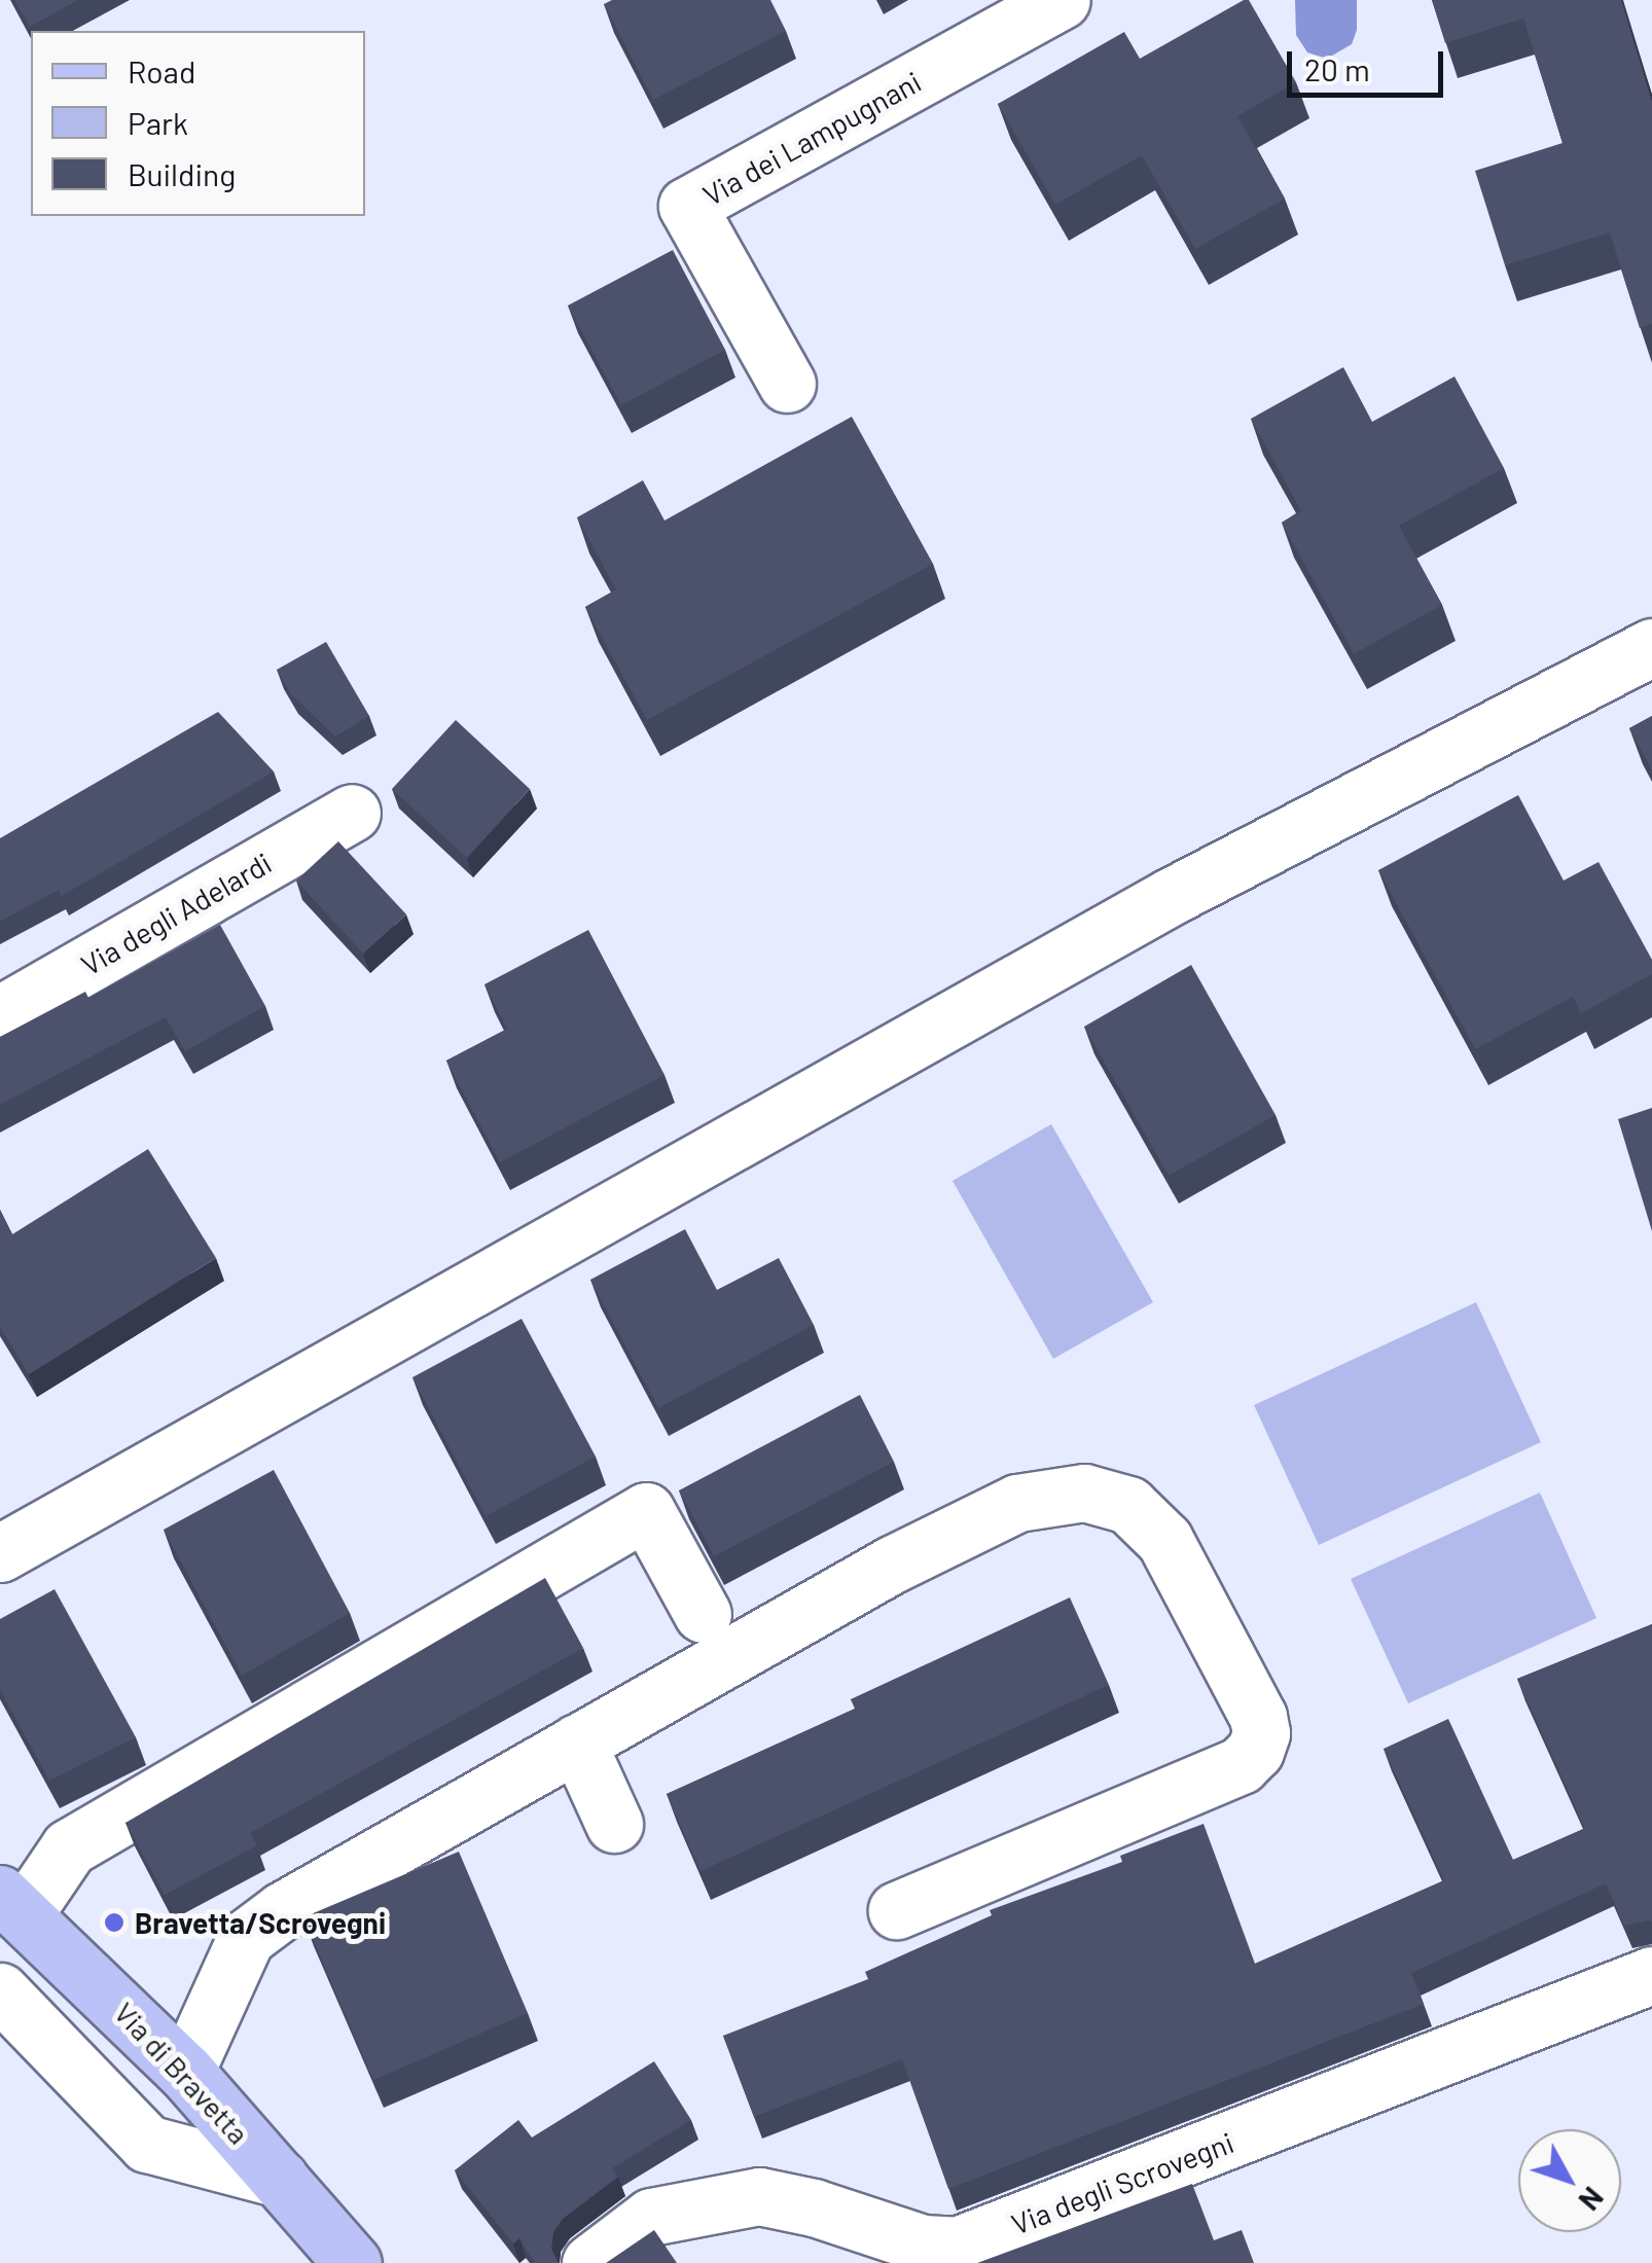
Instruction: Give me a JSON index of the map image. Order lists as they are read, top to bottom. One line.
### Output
{"streets":{"main road":["Via di Bravetta"],"street":["Via dei Lampugnani","Via degli Adelardi","Via degli Scrovegni"]},"places":["Bravetta/Scrovegni"],"legend":["Road","Park","Building"],"scale_bar":"20 m","north":"bottom right"}
